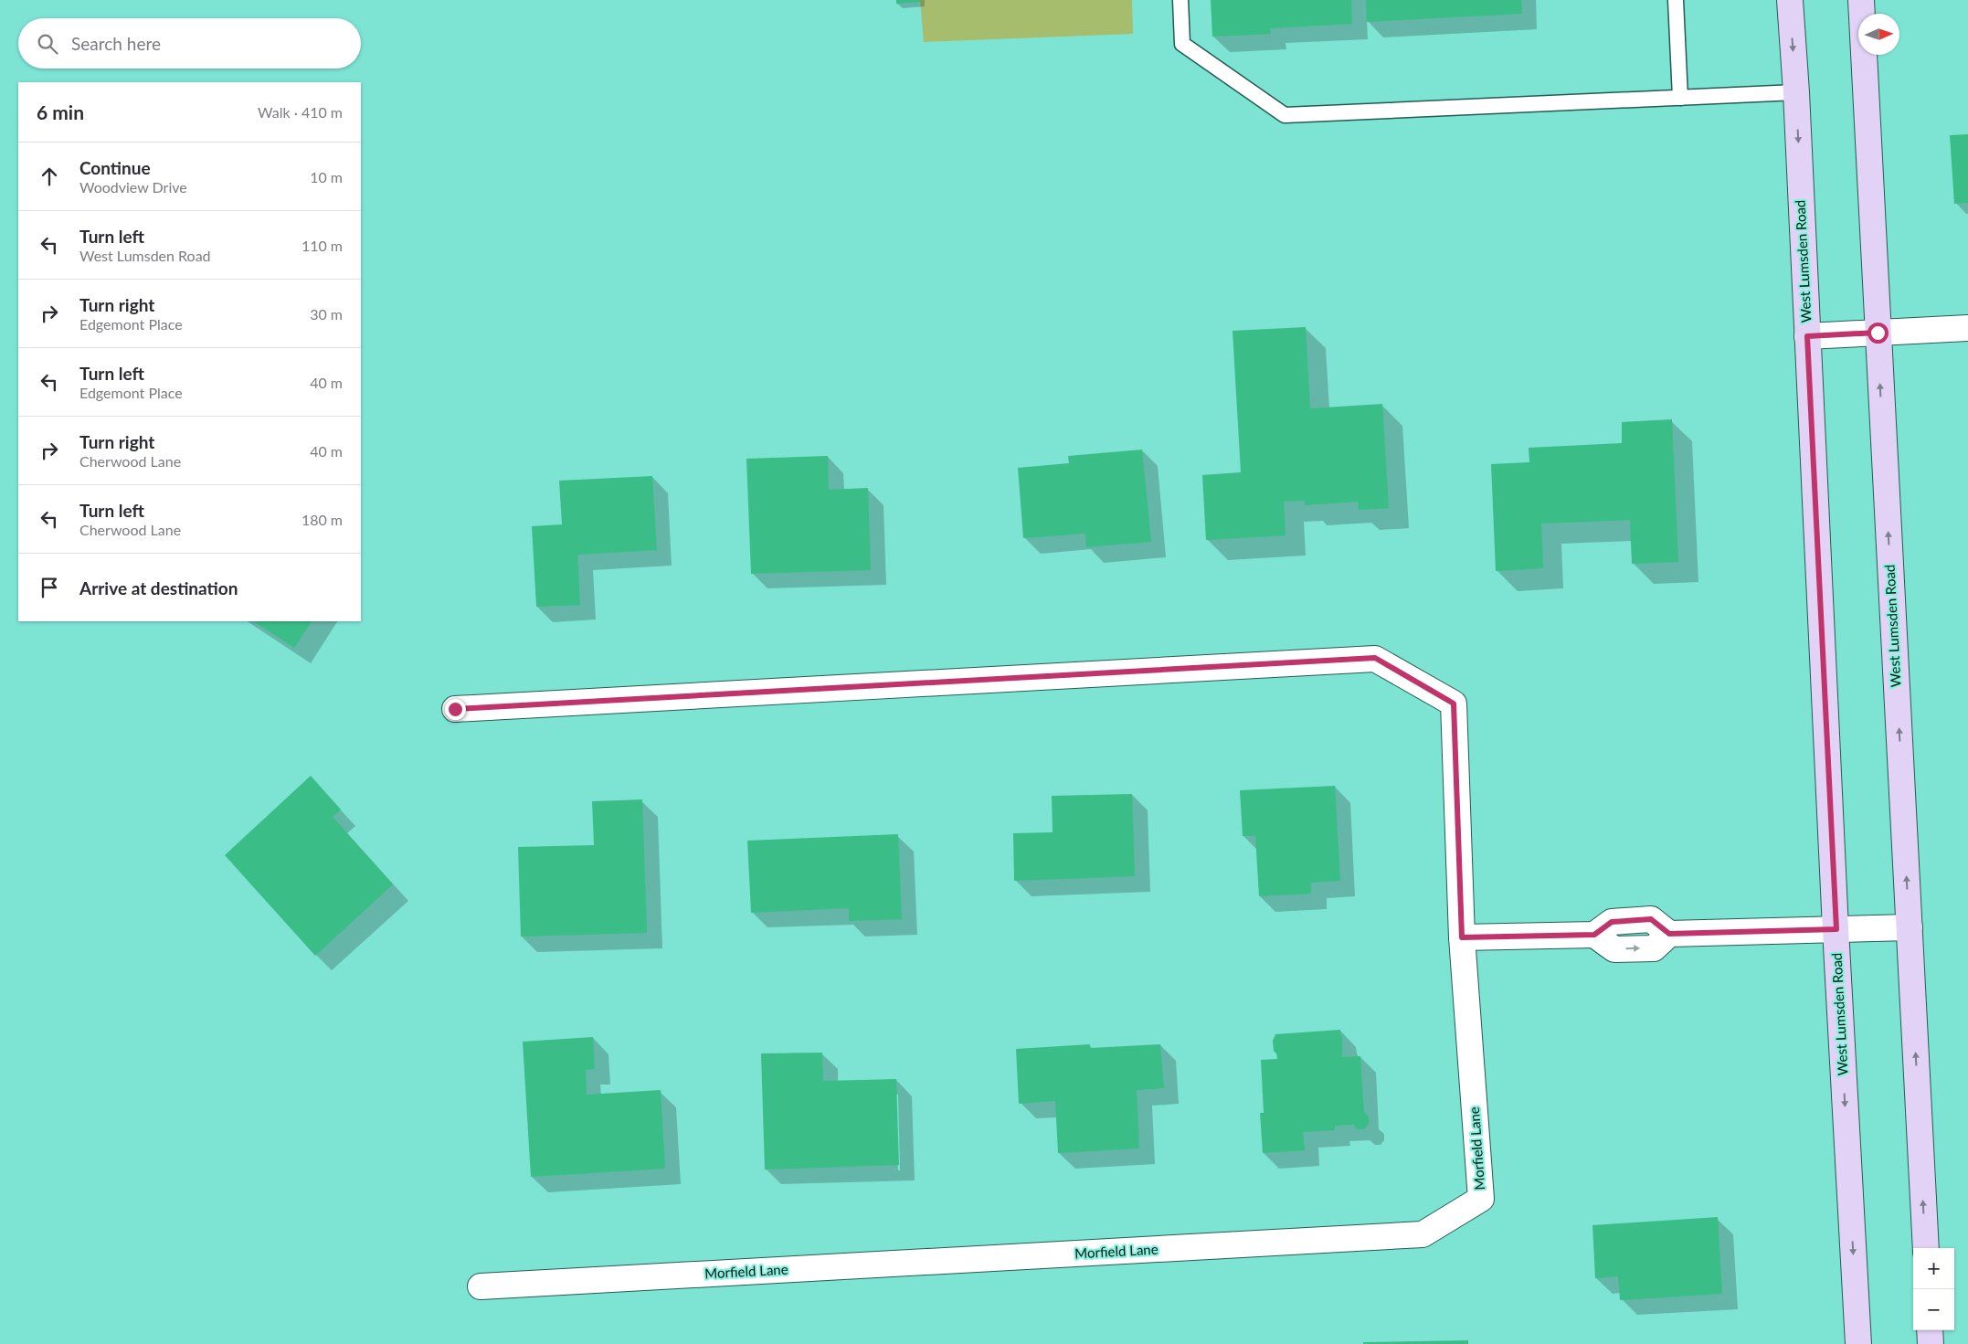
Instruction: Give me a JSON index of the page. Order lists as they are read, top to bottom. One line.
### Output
{"streets":{"main road":["West Lumsden Road"],"street":["Morfield Lane"]},"north":"right","page":{"search":"Search here","heading":["6 min","Walk · 410 m"],"list":[["Continue","Woodview Drive","10 m"],["Turn left","West Lumsden Road","110 m"],["Turn right","Edgemont Place","30 m"],["Turn left","Edgemont Place","40 m"],["Turn right","Cherwood Lane","40 m"],["Turn left","Cherwood Lane","180 m"],"Arrive at destination"],"map_buttons":["+","−"]}}
